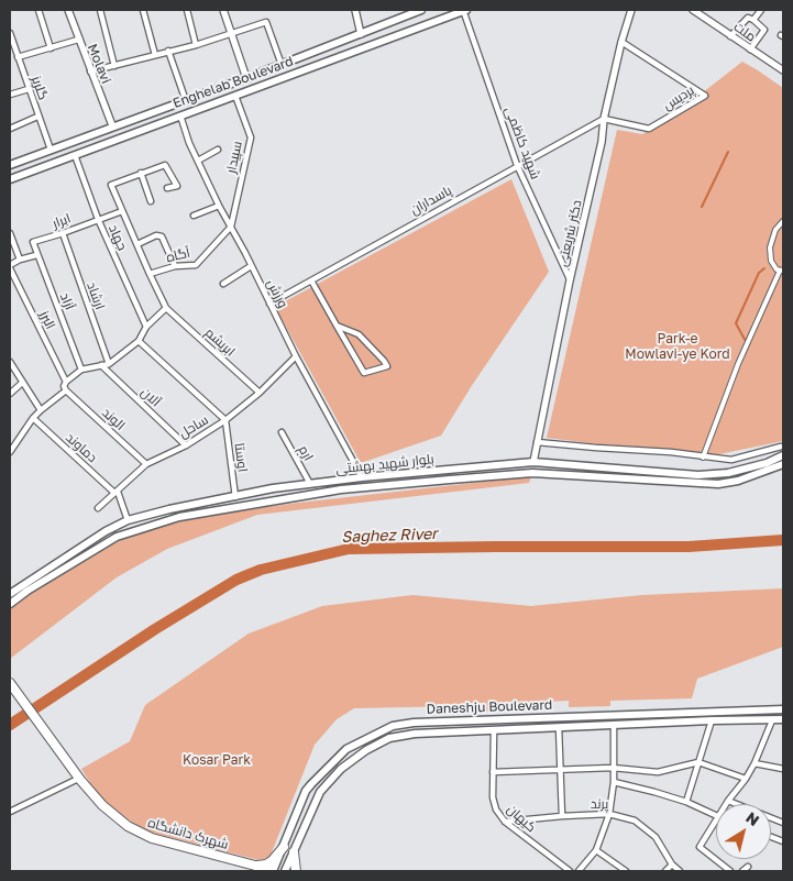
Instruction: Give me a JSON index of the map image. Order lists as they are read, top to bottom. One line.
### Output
{"streets":{"main road":["Enghelab Boulevard","بلوار شهید بهشتی","Daneshju Boulevard","شهرک دانشگاه"],"street":["ملت","Molavi","گلریز","پردیس","شهید کاظمی","سپیدار","پاسداران","ابرار","دکتر شریعتی","جهاد","آگاه","ورزش","ارشاد","آزاد","البرز","ابریشم","آلان","الوند","ساحل","دماوند","ارم","اوستا","پرند","کیهان"]},"crossings":[["Molavi","Enghelab Boulevard"],["Enghelab Boulevard","گلریز"],["Enghelab Boulevard","شهید کاظمی"],["Enghelab Boulevard","سپیدار"],["Enghelab Boulevard","جهاد"],["Enghelab Boulevard","ورزش"],["پردیس","پاسداران"],["پردیس","دکتر شریعتی"],["شهید کاظمی","پاسداران"],["شهید کاظمی","دکتر شریعتی"],["سپیدار","آگاه"],["سپیدار","ورزش"],["پاسداران","دکتر شریعتی"],["پاسداران","ورزش"],["ابرار","جهاد"],["ابرار","ارشاد"],["ابرار","آزاد"],["دکتر شریعتی","بلوار شهید بهشتی"],["آگاه","ورزش"],["ورزش","ساحل"],["ورزش","بلوار شهید بهشتی"],["ابریشم","ساحل"],["آلان","ساحل"],["الوند","ساحل"],["ساحل","دماوند"],["ساحل","اوستا"],["ارم","بلوار شهید بهشتی"],["اوستا","بلوار شهید بهشتی"],["Daneshju Boulevard","کیهان"],["پرند","کیهان"]],"water":["Saghez River"],"parks":["Park-e Mowlavi-ye Kord","Kosar Park"],"north":"top right"}
